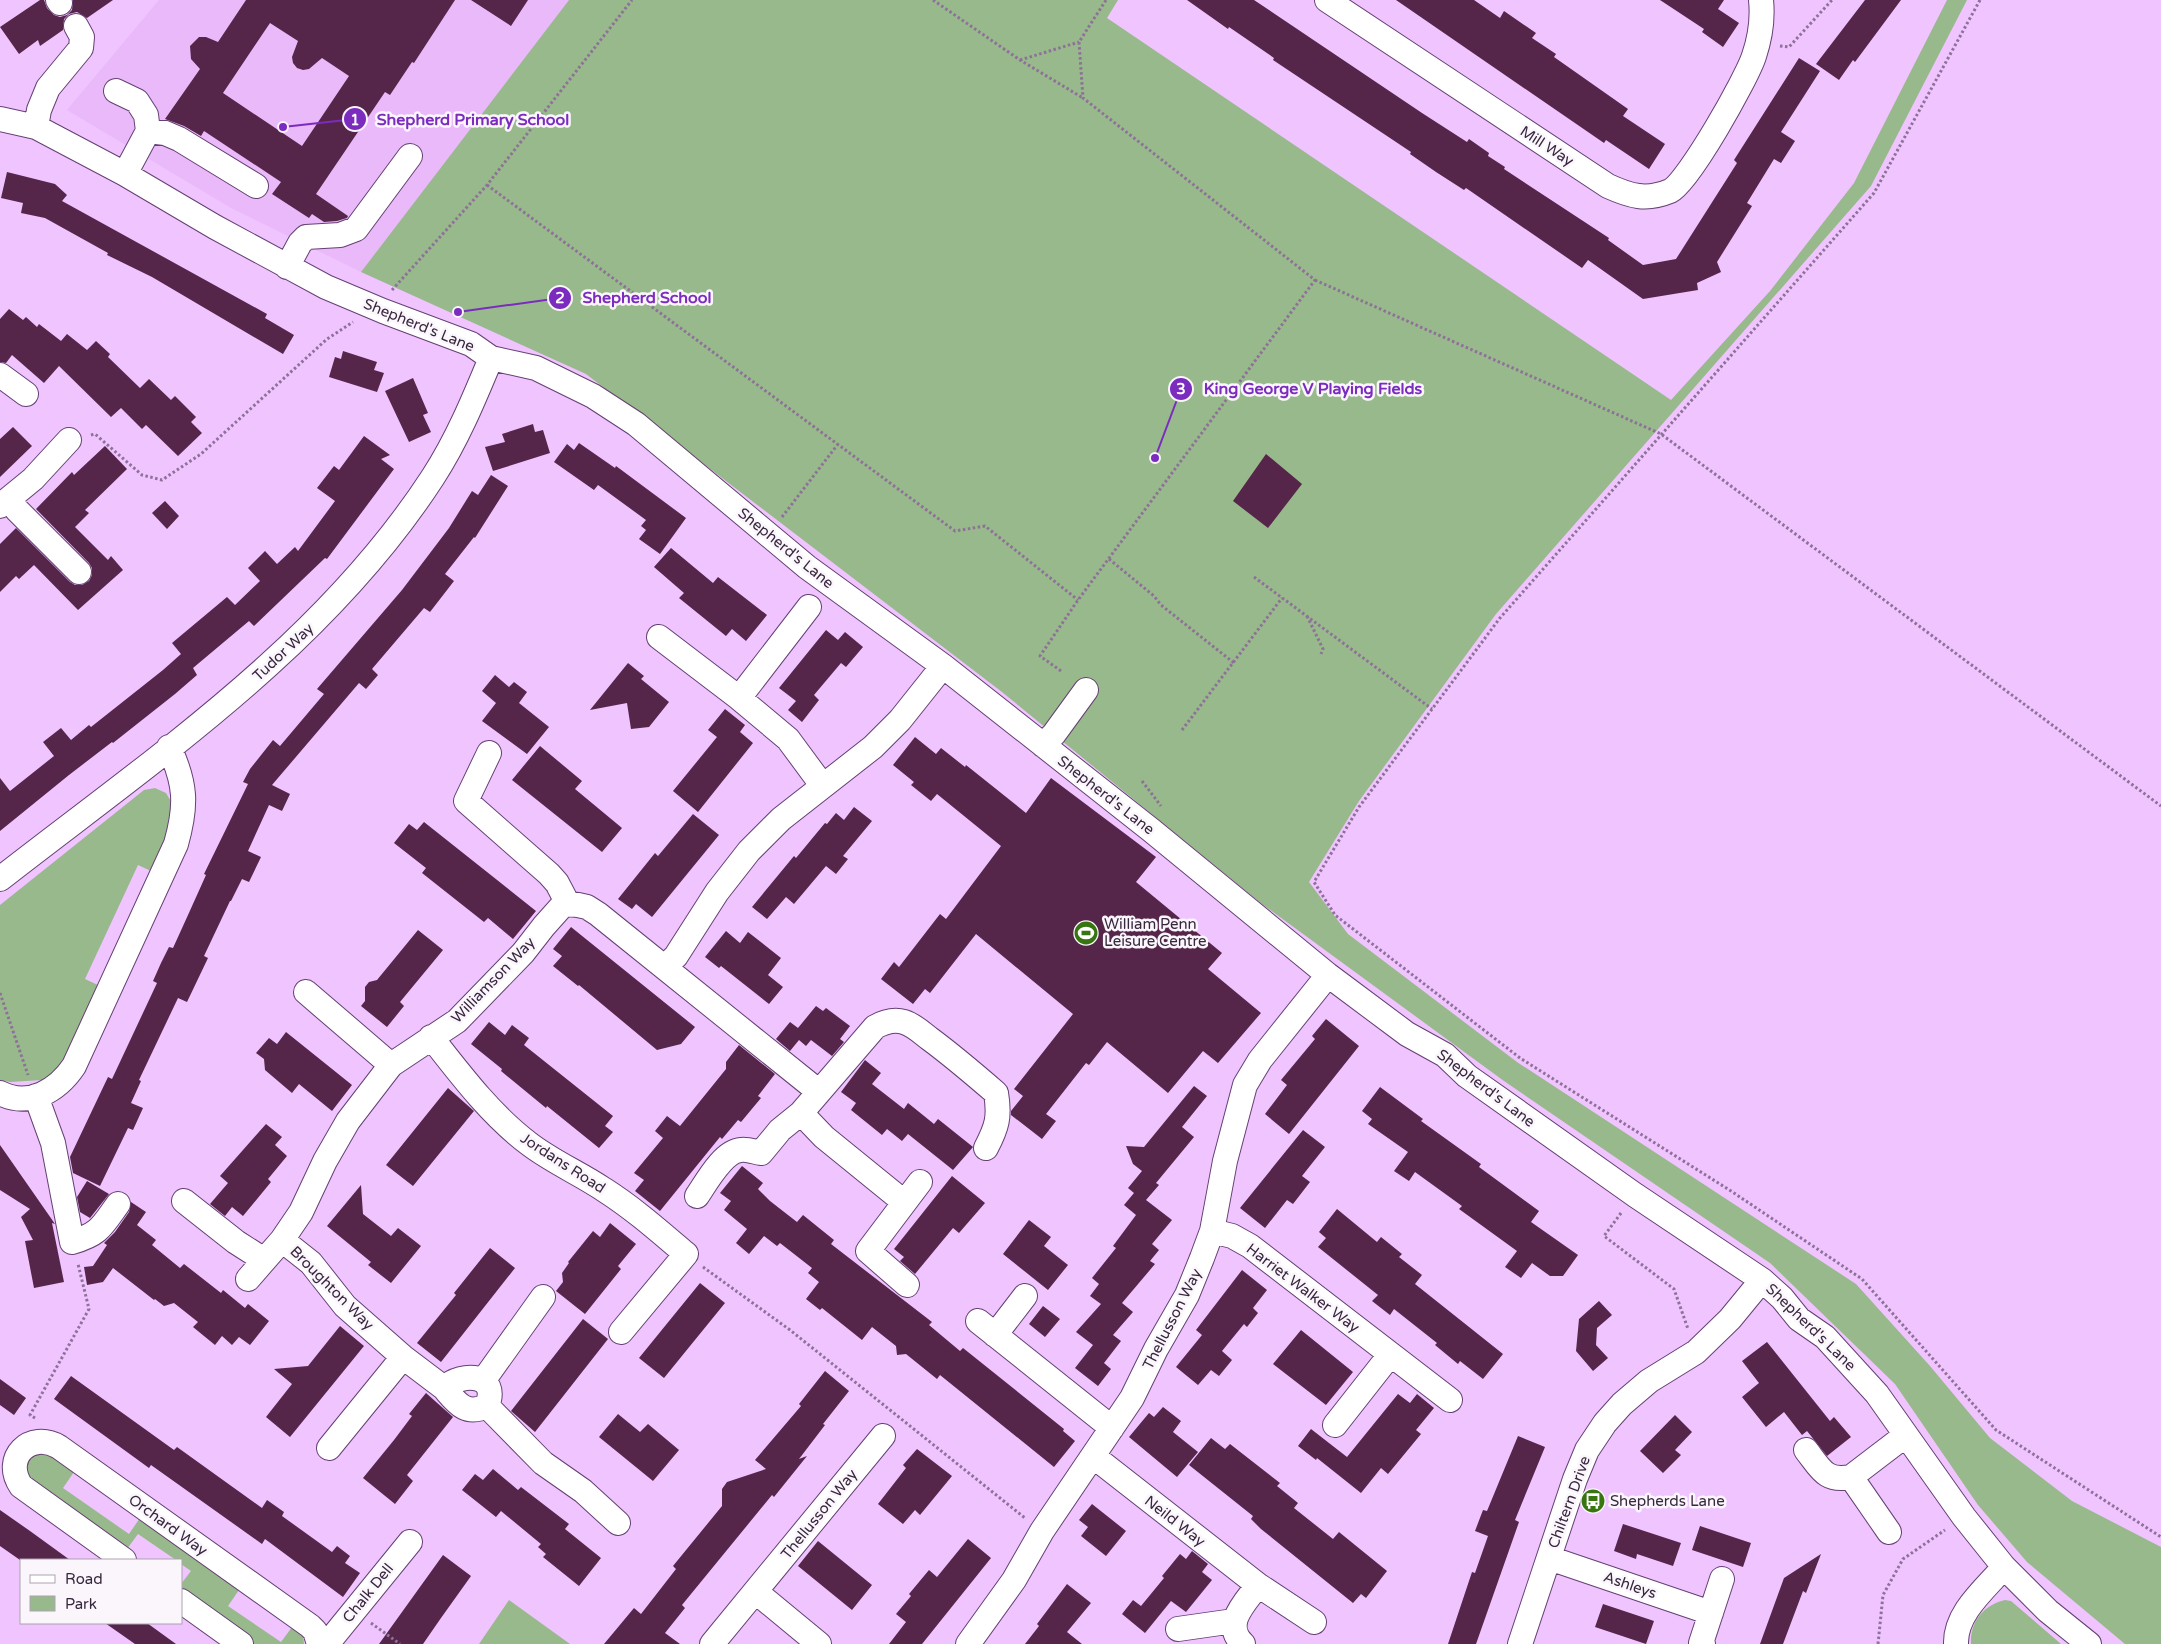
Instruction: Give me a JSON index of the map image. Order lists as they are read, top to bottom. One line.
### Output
{"streets":{"street":["Mill Way","Shepherd's Lane","Tudor Way","Williamson Way","Jordans Road","Broughton Way","Harriet Walker Way","Thellusson Way","Chiltern Drive","Neild Way","Orchard Way","Ashleys","Chalk Dell"]},"crossings":[["Shepherd's Lane","Tudor Way"],["Shepherd's Lane","Thellusson Way"],["Shepherd's Lane","Chiltern Drive"],["Williamson Way","Jordans Road"],["Williamson Way","Broughton Way"],["Harriet Walker Way","Thellusson Way"],["Thellusson Way","Neild Way"],["Chiltern Drive","Ashleys"]],"places":{"other":["Shepherd Primary School","Shepherd School","King George V Playing Fields"],"sports":["William Penn Leisure Centre"],"bus stop":["Shepherds Lane"]},"legend":["Road","Park"]}
